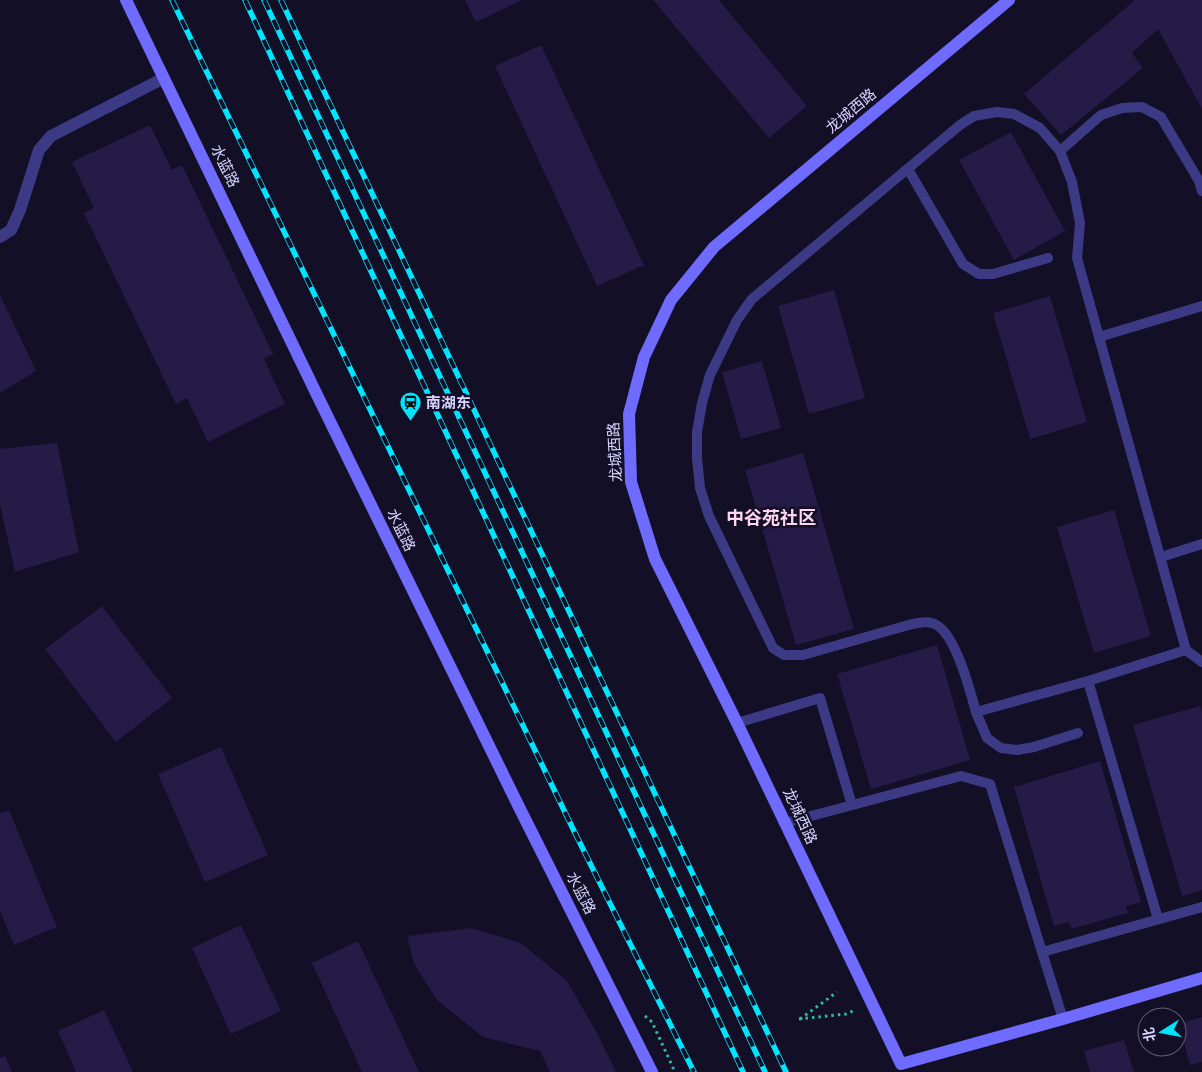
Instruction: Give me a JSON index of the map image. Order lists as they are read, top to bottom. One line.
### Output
{"streets":{"street":["龙城西路","水蓝路"]},"districts":["中谷苑社区"],"places":{"station":["南湖东"]},"north":"left"}
